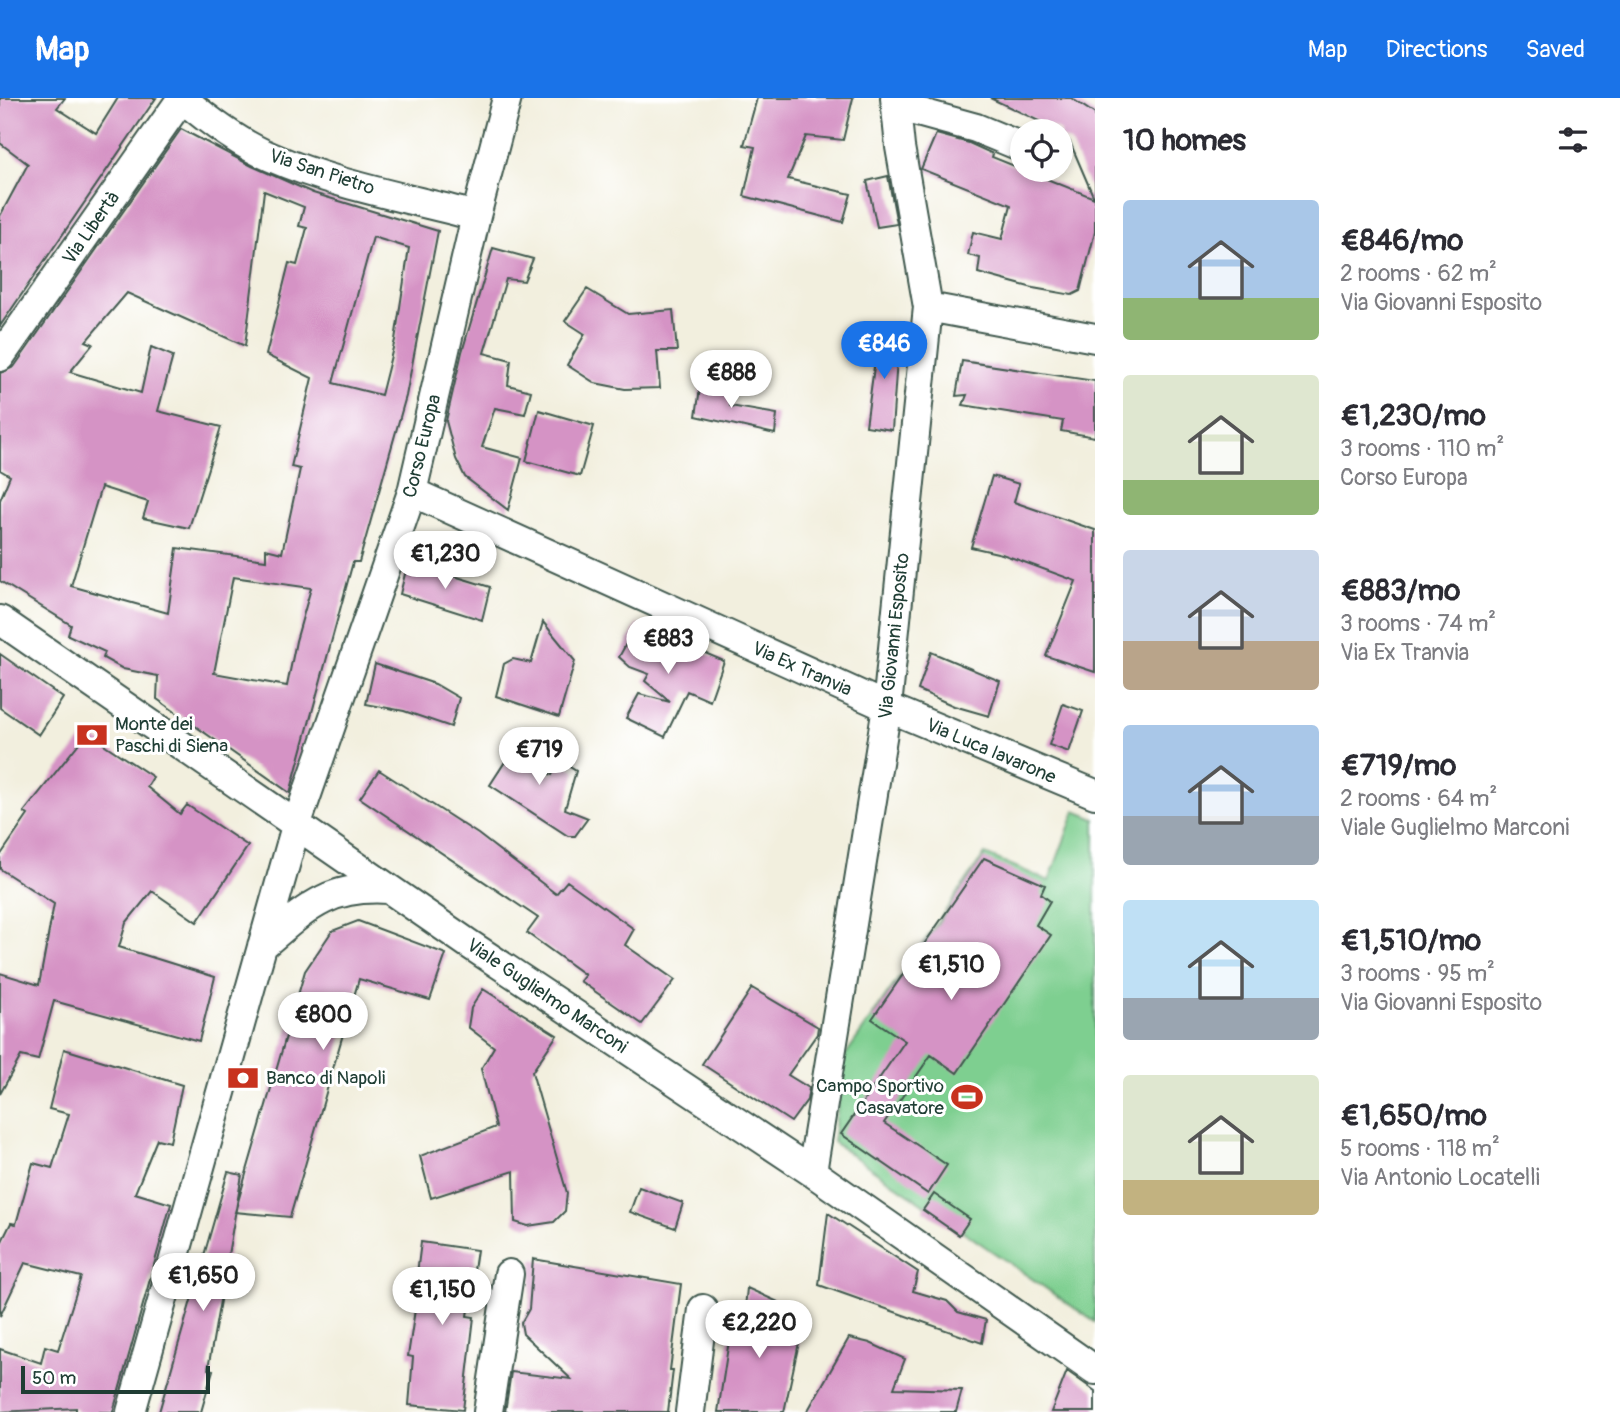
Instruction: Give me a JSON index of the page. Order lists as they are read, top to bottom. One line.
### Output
{"streets":{"street":["Via San Pietro","Via Libertà","Corso Europa","Via Giovanni Esposito","Via Ex Tranvia","Via Luca Iavarone","Viale Guglielmo Marconi"]},"crossings":[["Via San Pietro","Via Libertà"],["Via San Pietro","Corso Europa"],["Corso Europa","Via Ex Tranvia"],["Corso Europa","Viale Guglielmo Marconi"],["Via Giovanni Esposito","Via Ex Tranvia"],["Via Giovanni Esposito","Via Luca Iavarone"],["Via Giovanni Esposito","Viale Guglielmo Marconi"],["Via Ex Tranvia","Via Luca Iavarone"]],"places":{"bank":["Monte dei Paschi di Siena","Banco di Napoli"],"sports":["Campo Sportivo Casavatore"]},"scale_bar":"50 m","page":{"header":"Map","nav":["Map","Directions","Saved"],"heading":"10 homes","list":[{"name":"€846/mo","note":"2 rooms · 62 m² · Via Giovanni Esposito"},{"name":"€1,230/mo","note":"3 rooms · 110 m² · Corso Europa"},{"name":"€883/mo","note":"3 rooms · 74 m² · Via Ex Tranvia"},{"name":"€719/mo","note":"2 rooms · 64 m² · Viale Guglielmo Marconi"},{"name":"€1,510/mo","note":"3 rooms · 95 m² · Via Giovanni Esposito"},{"name":"€1,650/mo","note":"5 rooms · 118 m² · Via Antonio Locatelli"}],"price":["€846","€888","€1,230","€883","€719","€1,510","€800","€1,650","€1,150","€2,220"],"scale":"50 m"}}
